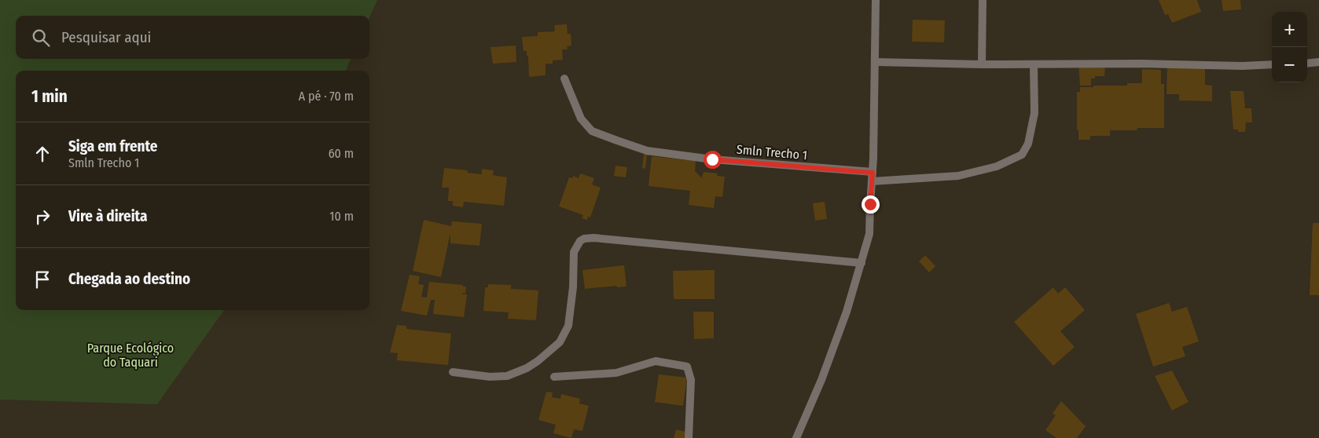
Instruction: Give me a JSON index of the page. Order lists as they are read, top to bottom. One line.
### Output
{"streets":{"street":["Smln Trecho 1"]},"parks":["Parque Ecológico do Taquari"],"page":{"map_buttons":["+","−"],"search":"Pesquisar aqui","heading":["1 min","A pé · 70 m"],"list":[["Siga em frente","Smln Trecho 1","60 m"],["Vire à direita","10 m"],"Chegada ao destino"]}}
